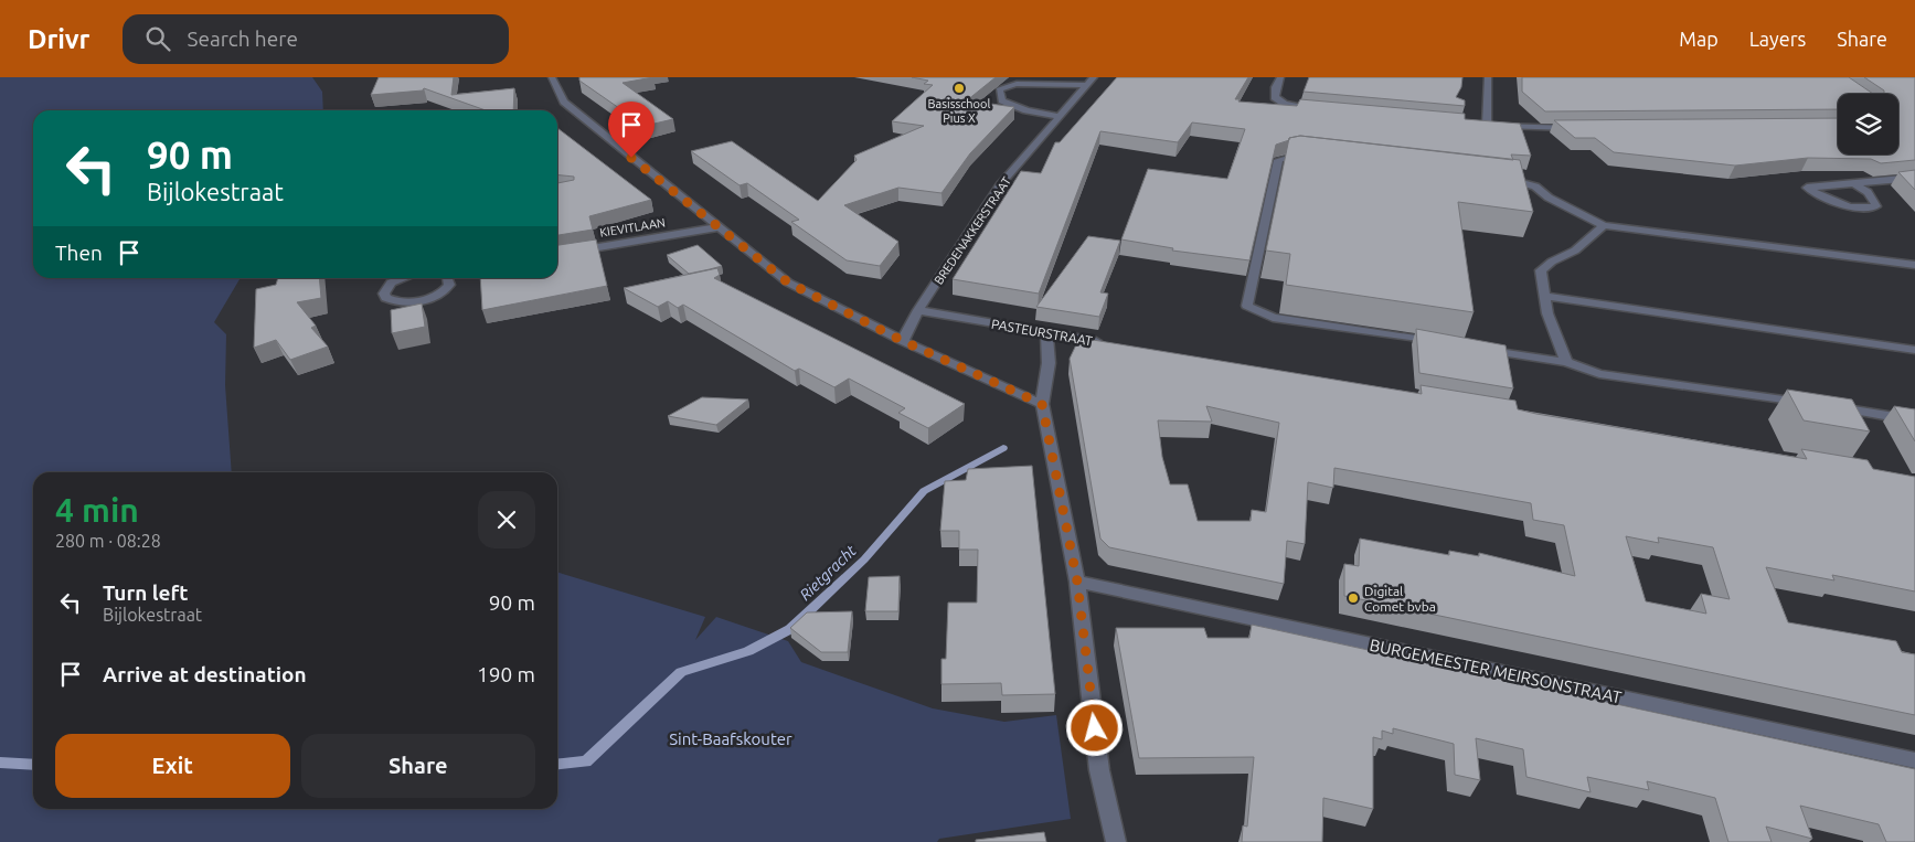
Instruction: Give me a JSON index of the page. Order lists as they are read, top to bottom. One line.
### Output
{"streets":{"street":["KIEVITLAAN","BREDENAKKERSTRAAT","PASTEURSTRAAT","BURGEMEESTER MEIRSONSTRAAT"]},"crossings":[["BREDENAKKERSTRAAT","PASTEURSTRAAT"]],"water":["Rietgracht"],"parks":["Sint-Baafskouter"],"places":["Basisschool Pius X","Digital Comet bvba"],"page":{"header":"Drivr","search":"Search here","nav":["Map","Layers","Share"],"turn":["90 m","Bijlokestraat"],"then":"Then","heading":["4 min","280 m · 08:28"],"list":[{"name":"Turn left","note":"Bijlokestraat","value":"90 m"},{"name":"Arrive at destination","value":"190 m"}],"buttons":["Exit","Share"]}}
